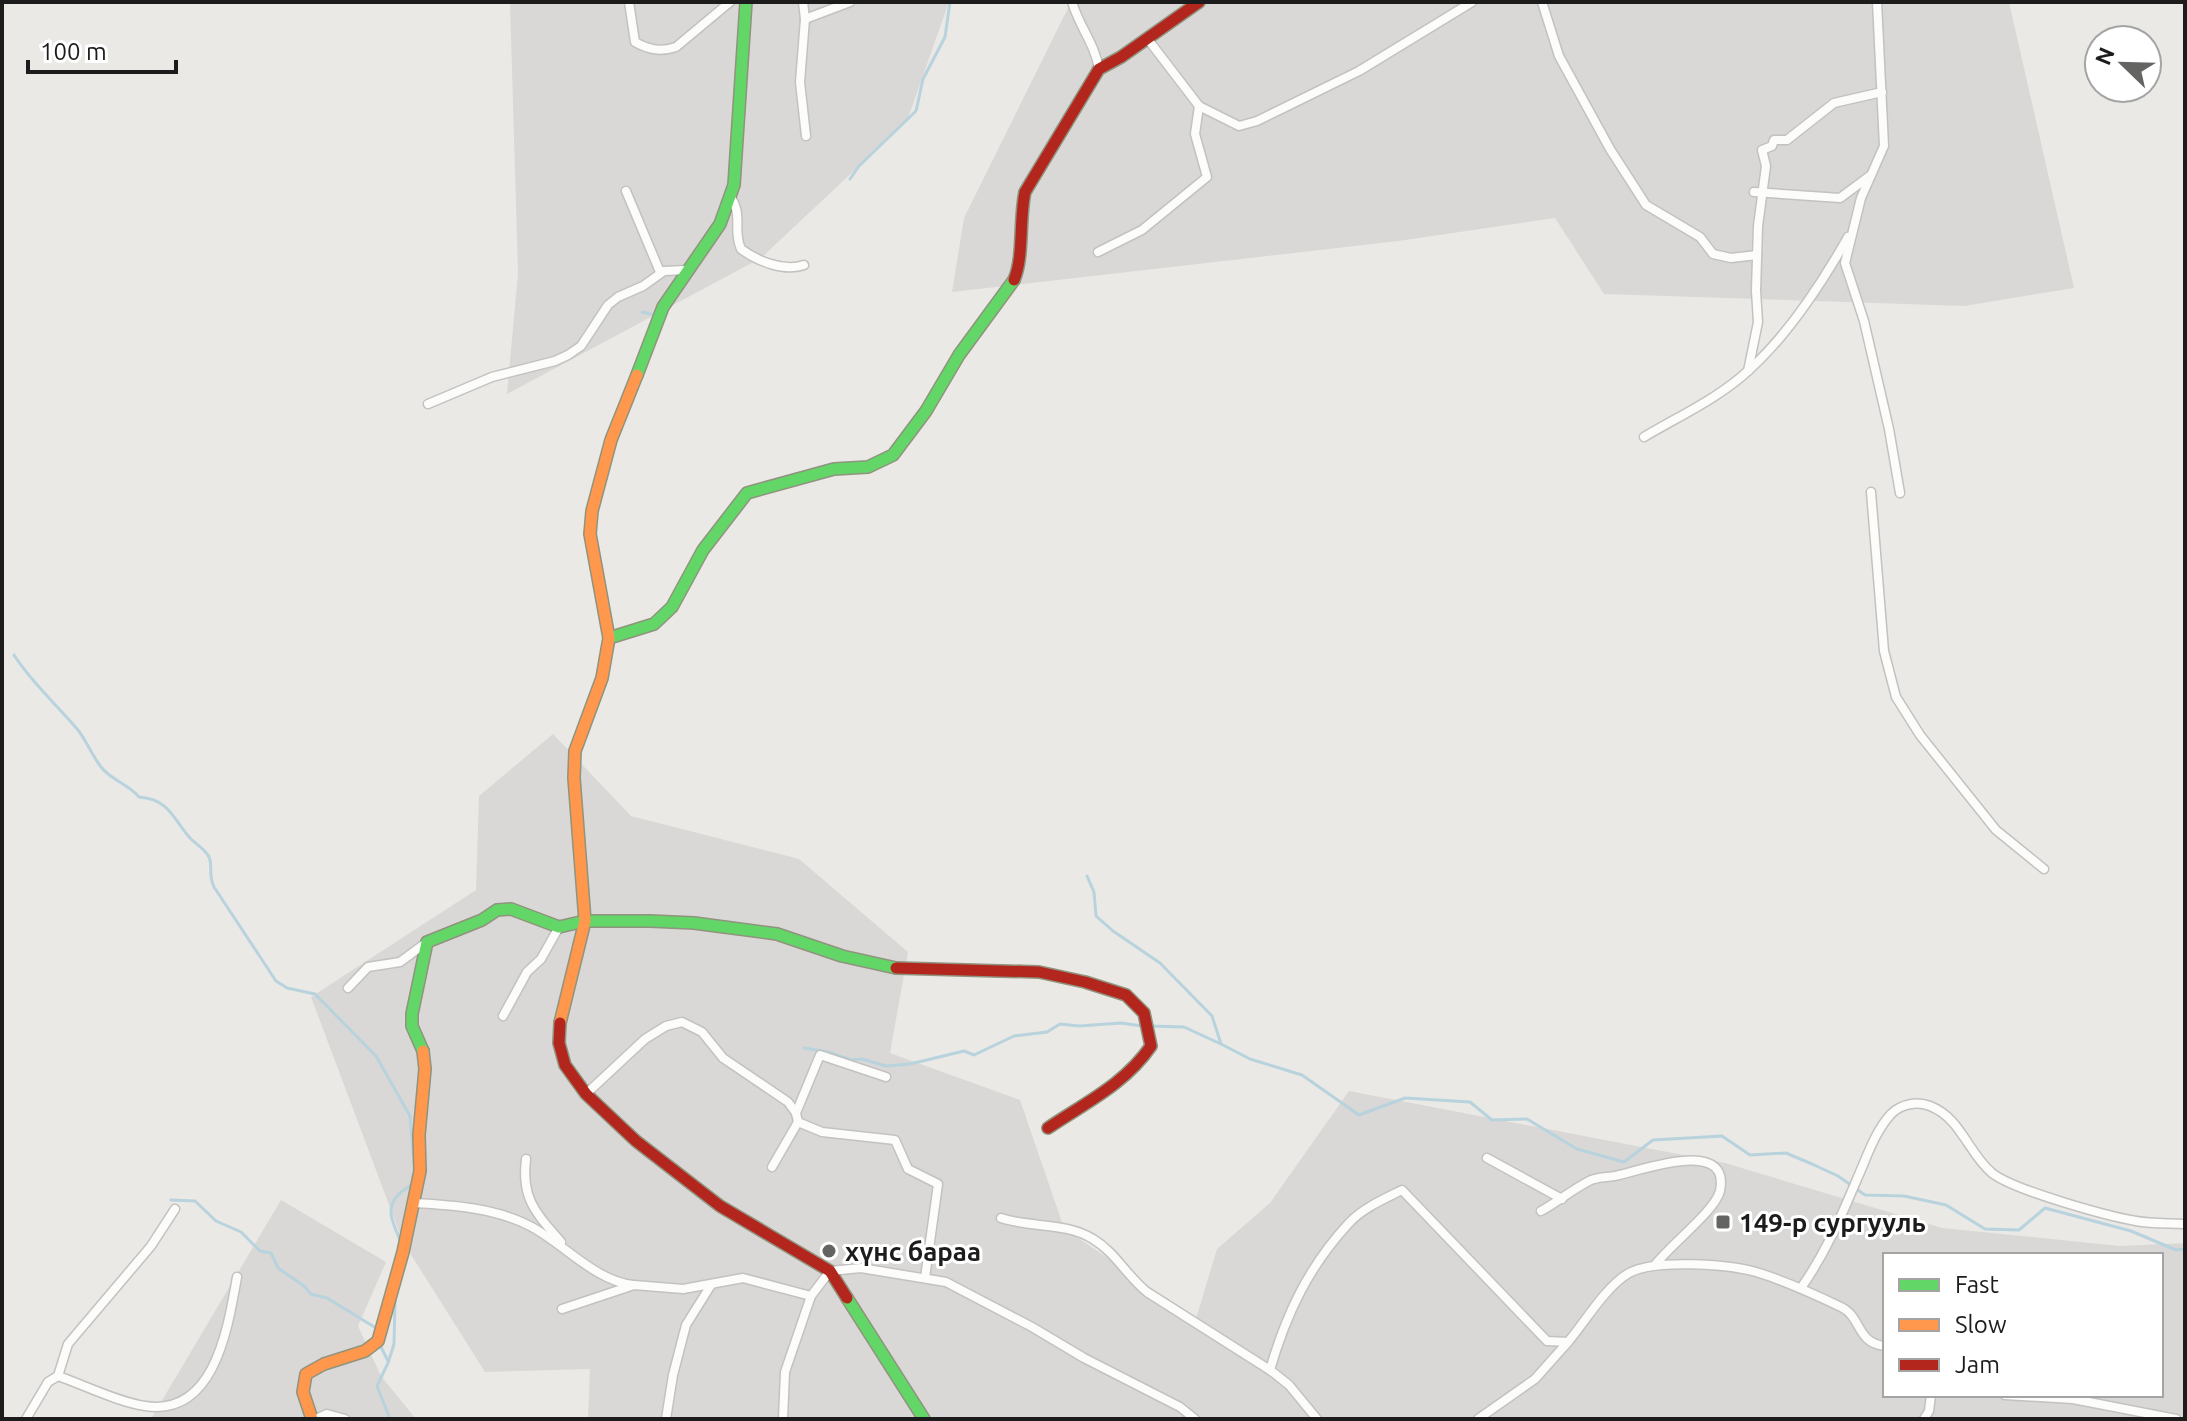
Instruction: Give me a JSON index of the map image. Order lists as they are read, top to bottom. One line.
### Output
{"places":{"transit":["149-р сургууль"],"other":["хүнс бараа"]},"legend":["Fast","Slow","Jam"],"scale_bar":"100 m","north":"top left"}
